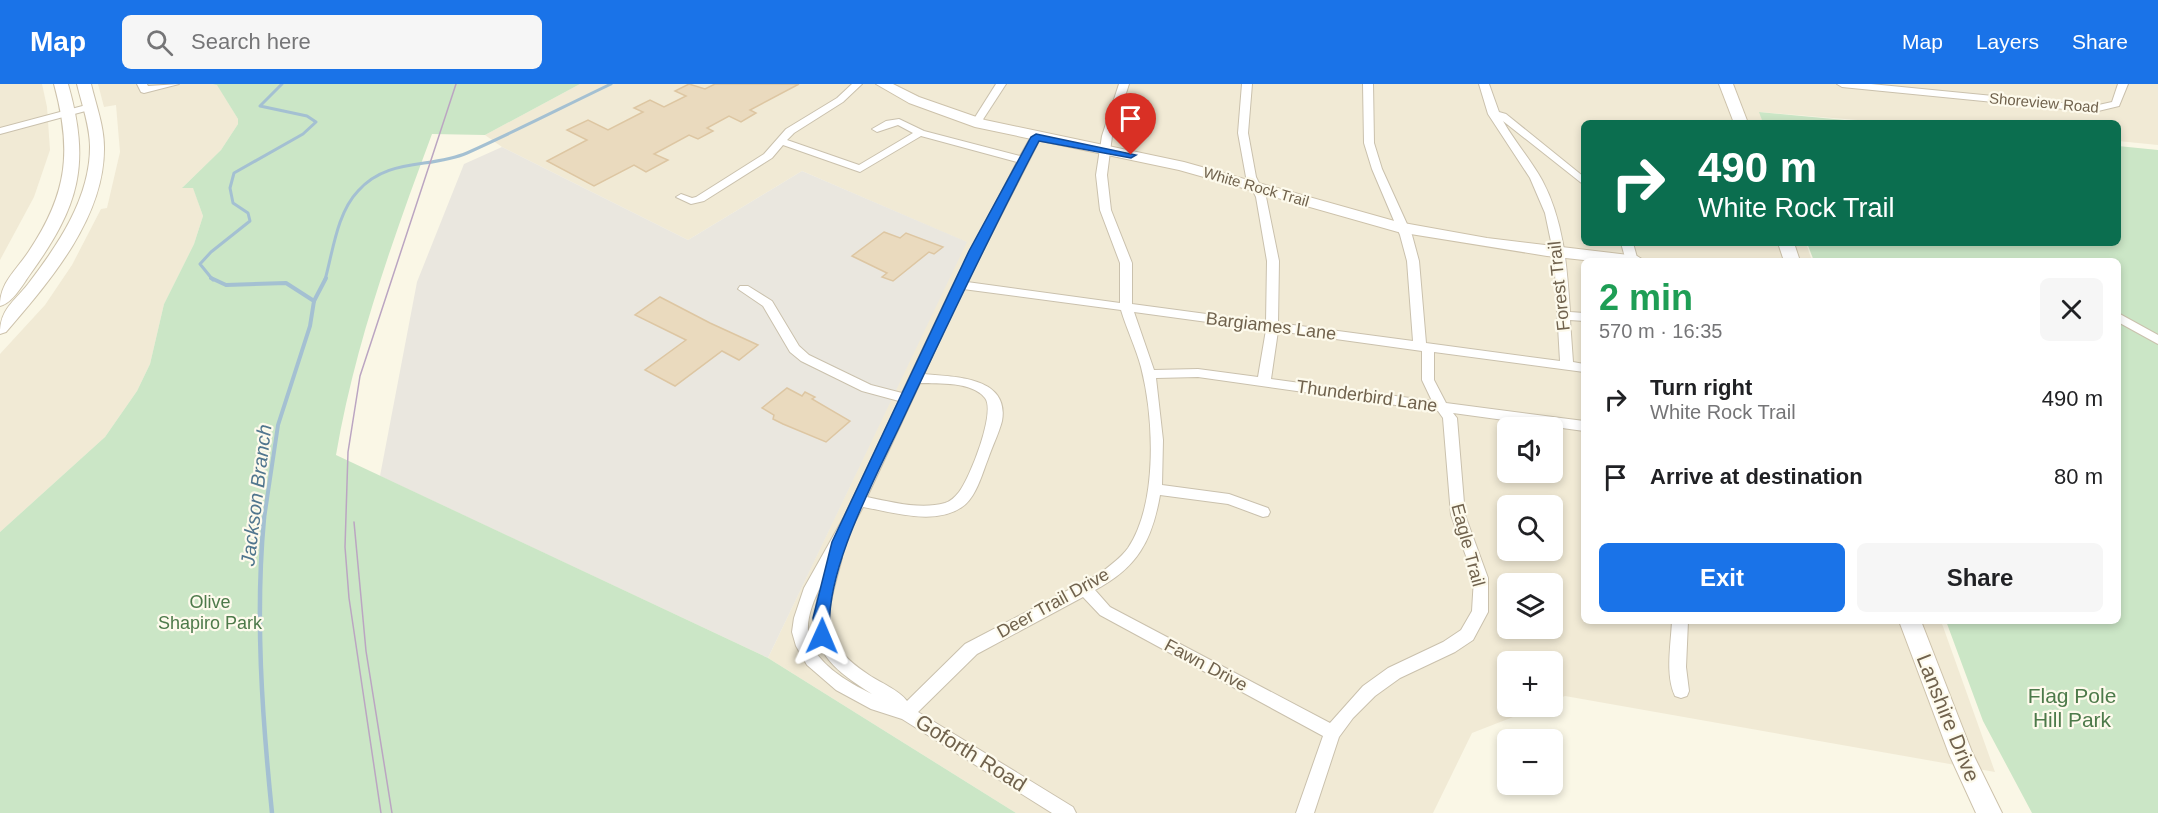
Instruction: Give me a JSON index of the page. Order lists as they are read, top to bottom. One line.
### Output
{"streets":{"street":["Shoreview Road","White Rock Trail","Forest Trail","Bargiames Lane","Thunderbird Lane","Eagle Trail","Deer Trail Drive","Fawn Drive","Lanshire Drive","Goforth Road"]},"crossings":[["White Rock Trail","Forest Trail"],["White Rock Trail","Eagle Trail"],["White Rock Trail","Deer Trail Drive"],["White Rock Trail","Goforth Road"],["Forest Trail","Bargiames Lane"],["Bargiames Lane","Eagle Trail"],["Bargiames Lane","Deer Trail Drive"],["Bargiames Lane","Goforth Road"],["Thunderbird Lane","Eagle Trail"],["Thunderbird Lane","Deer Trail Drive"],["Eagle Trail","Fawn Drive"],["Deer Trail Drive","Fawn Drive"],["Deer Trail Drive","Goforth Road"]],"water":["Jackson Branch"],"parks":["Olive Shapiro Park","Flag Pole Hill Park"],"page":{"header":"Map","search":"Search here","nav":["Map","Layers","Share"],"turn":["490 m","White Rock Trail"],"heading":["2 min","570 m · 16:35"],"list":[{"name":"Turn right","note":"White Rock Trail","value":"490 m"},{"name":"Arrive at destination","value":"80 m"}],"map_buttons":["+","−"],"buttons":["Exit","Share"]}}
